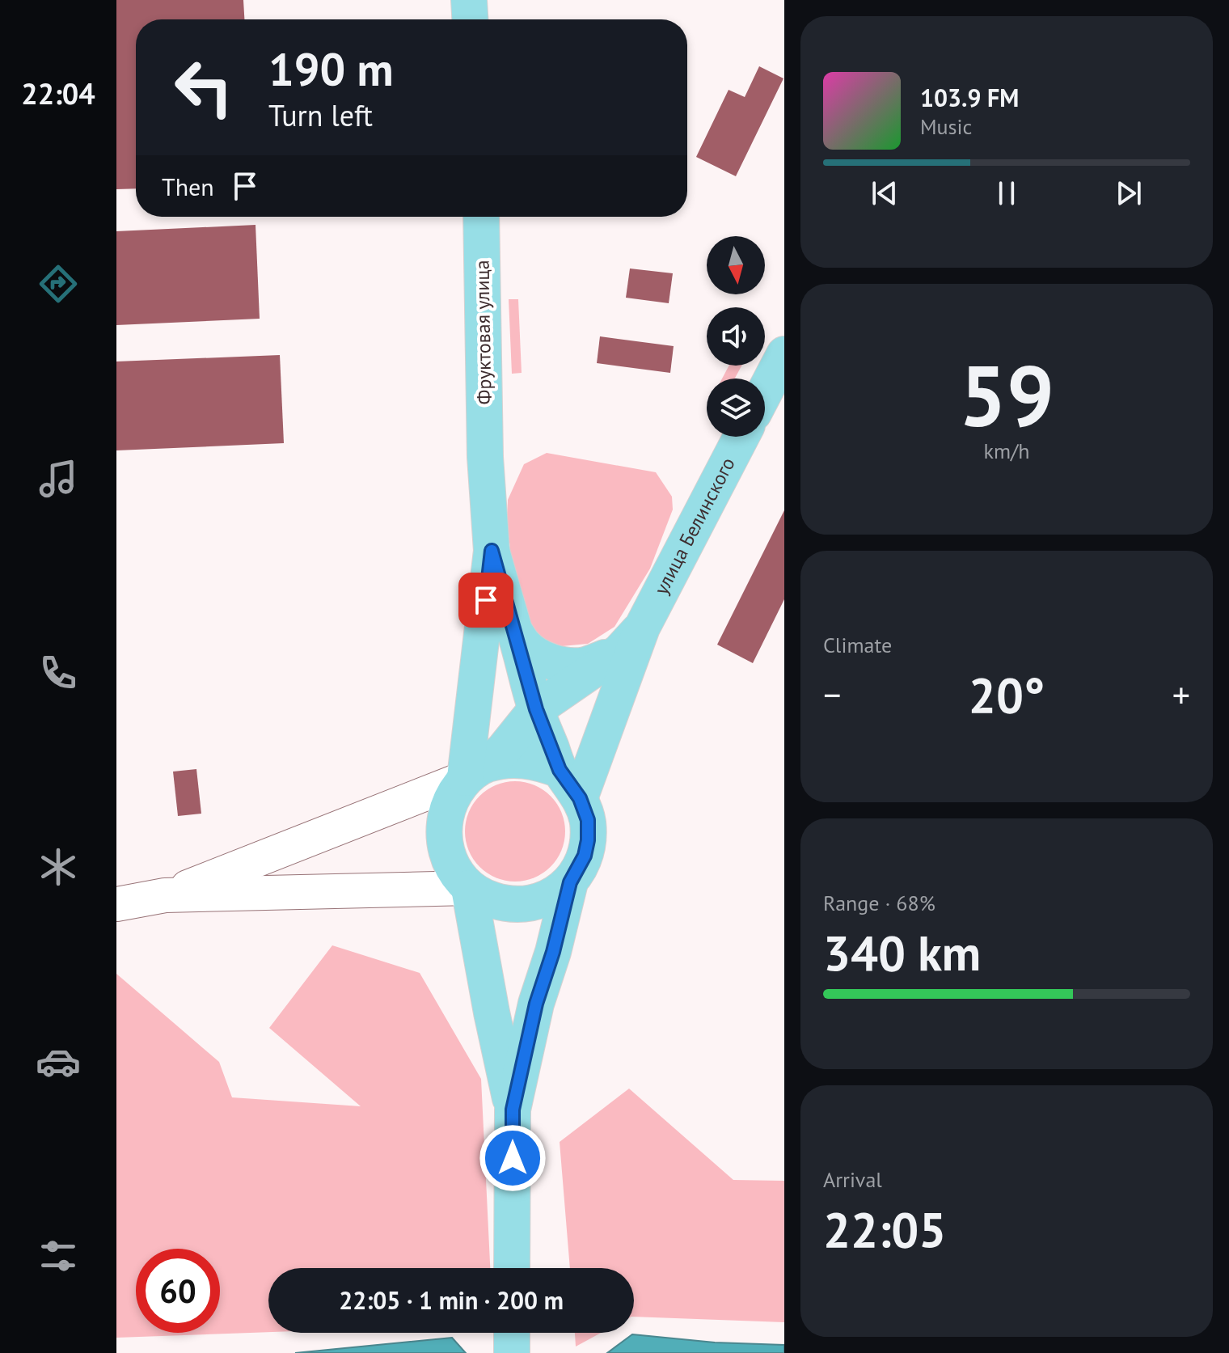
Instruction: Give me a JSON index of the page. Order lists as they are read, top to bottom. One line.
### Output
{"streets":{"main road":["Фруктовая улица","улица Белинского"]},"north":"bottom","page":{"tabs":"22:04","turn":["190 m","Turn left"],"song":["103.9 FM","Music"],"then":"Then","tile":[["59","km/h"],"Climate",["Range · 68%","340 km"],["Arrival","22:05"]],"heat":["−","20°","+"],"limit":"60","trip":"22:05 · 1 min · 200 m"}}
